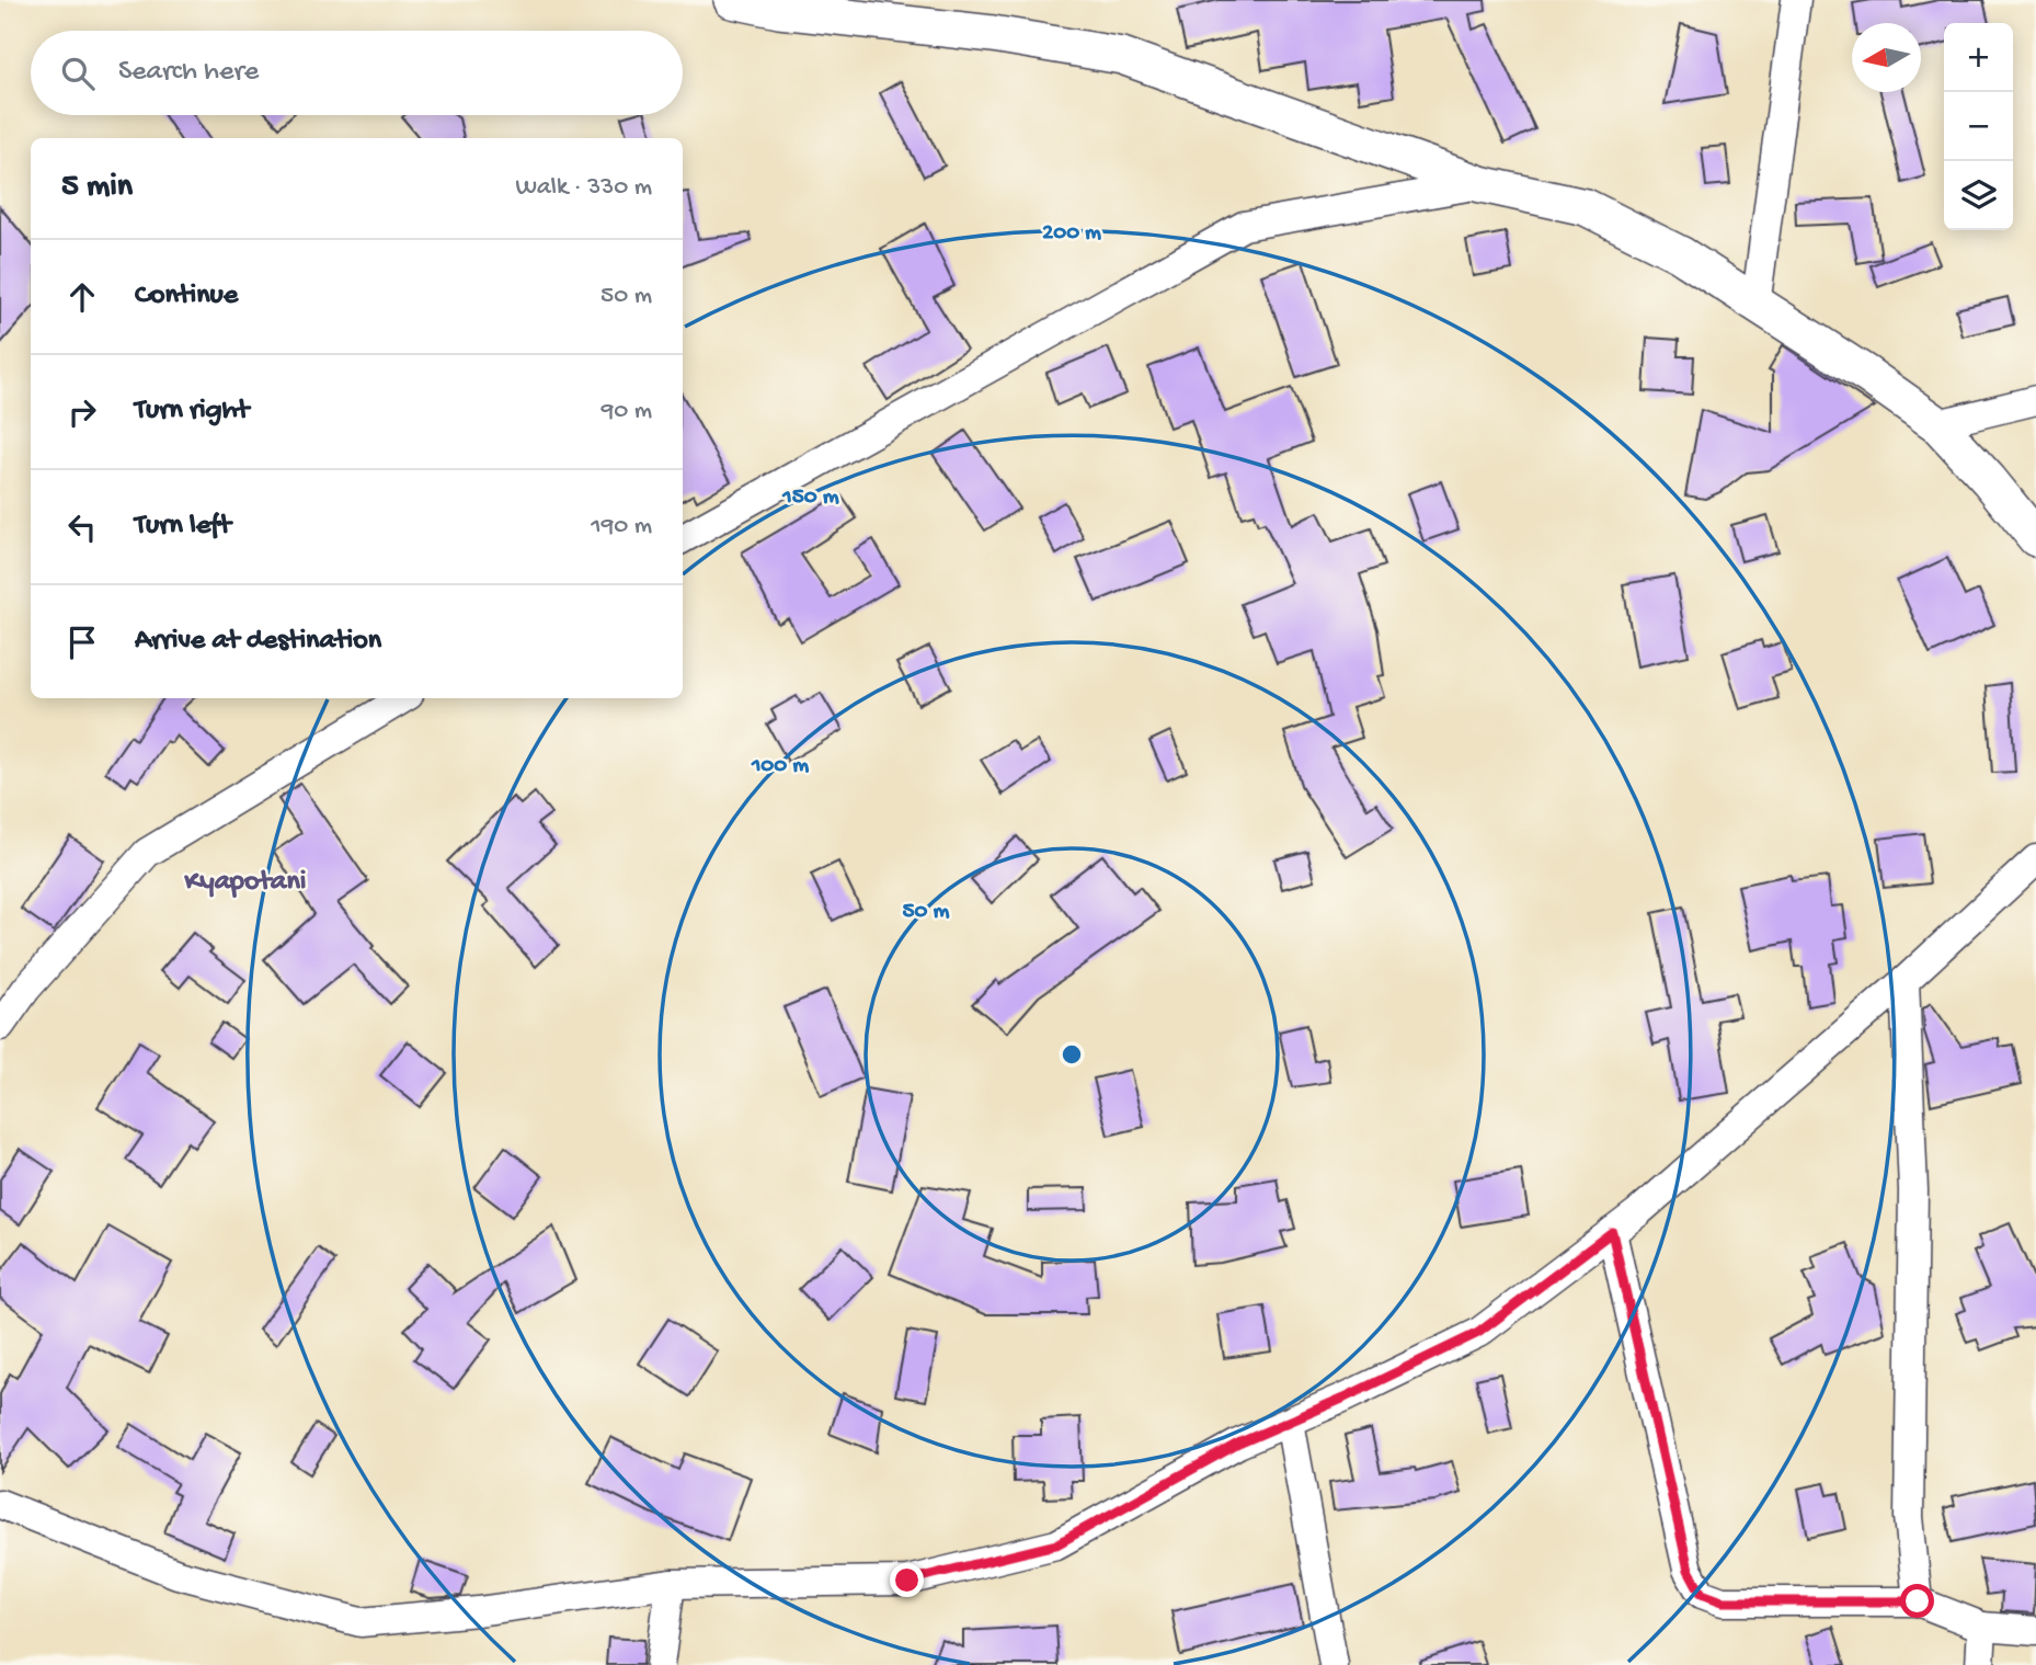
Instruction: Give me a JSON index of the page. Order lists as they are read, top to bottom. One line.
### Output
{"districts":["Kyapotani"],"north":"left","page":{"map_buttons":["+","−"],"search":"Search here","heading":["5 min","Walk · 330 m"],"list":[["Continue","50 m"],["Turn right","90 m"],["Turn left","190 m"],"Arrive at destination"]},"rings":["200 m","150 m","100 m","50 m"]}
